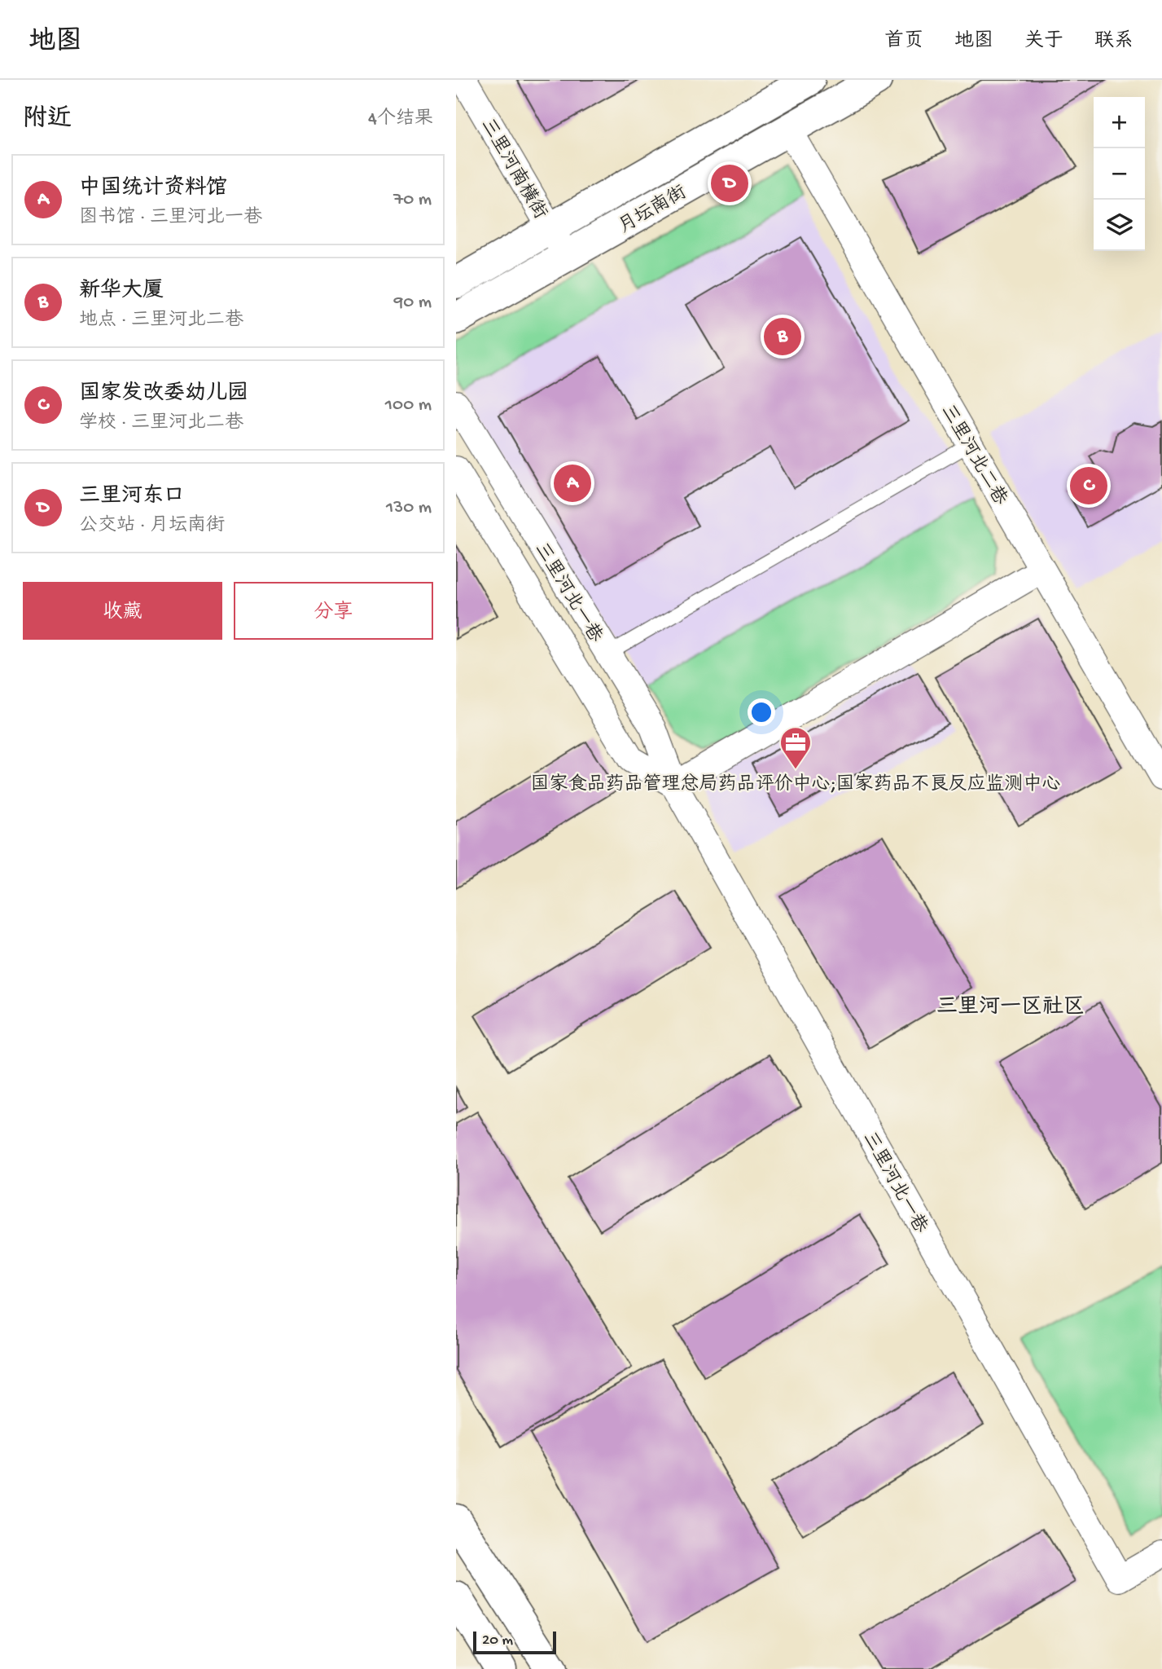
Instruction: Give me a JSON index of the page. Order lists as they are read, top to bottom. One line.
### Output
{"streets":{"main road":["月坛南街"],"street":["三里河南横街","三里河北二巷","三里河北一巷"]},"crossings":[["三里河南横街","月坛南街"],["月坛南街","三里河北二巷"]],"districts":["三里河一区社区"],"places":{"office":["国家食品药品管理总局药品评价中心;国家药品不良反应监测中心"]},"scale_bar":"20 m","page":{"header":"地图","nav":["首页","地图","关于","联系"],"heading":["附近","4个结果"],"map_buttons":["+","−"],"list":[{"mark":"A","name":"中国统计资料馆","note":"图书馆 · 三里河北一巷","value":"70 m"},{"mark":"B","name":"新华大厦","note":"地点 · 三里河北二巷","value":"90 m"},{"mark":"C","name":"国家发改委幼儿园","note":"学校 · 三里河北二巷","value":"100 m"},{"mark":"D","name":"三里河东口","note":"公交站 · 月坛南街","value":"130 m"}],"pins":["D","B","A","C"],"buttons":["收藏","分享"],"scale":"20 m"}}
